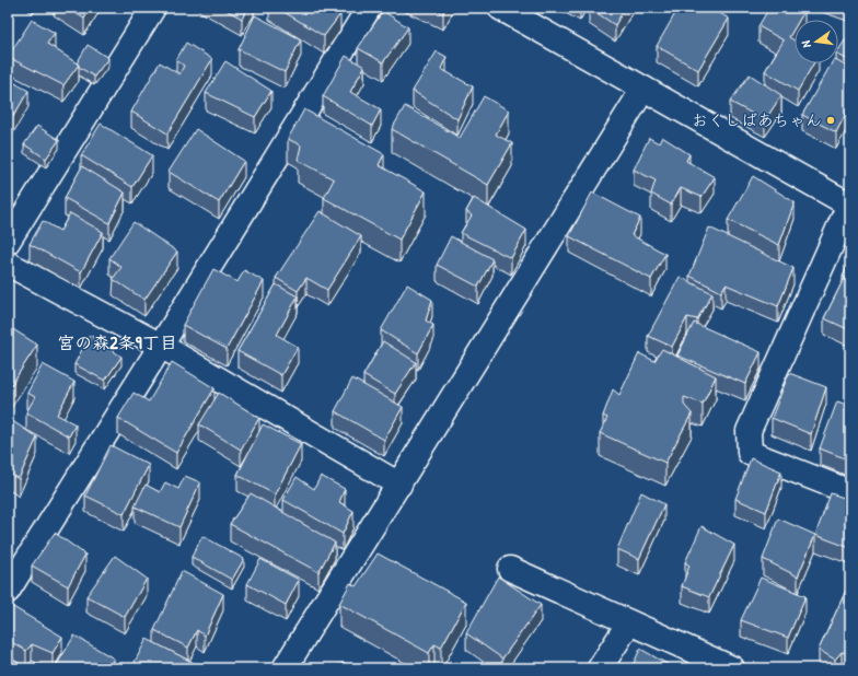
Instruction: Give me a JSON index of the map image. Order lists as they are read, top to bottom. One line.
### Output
{"districts":["宮の森2条9丁目"],"places":["おくしばあちゃん"],"north":"left"}
